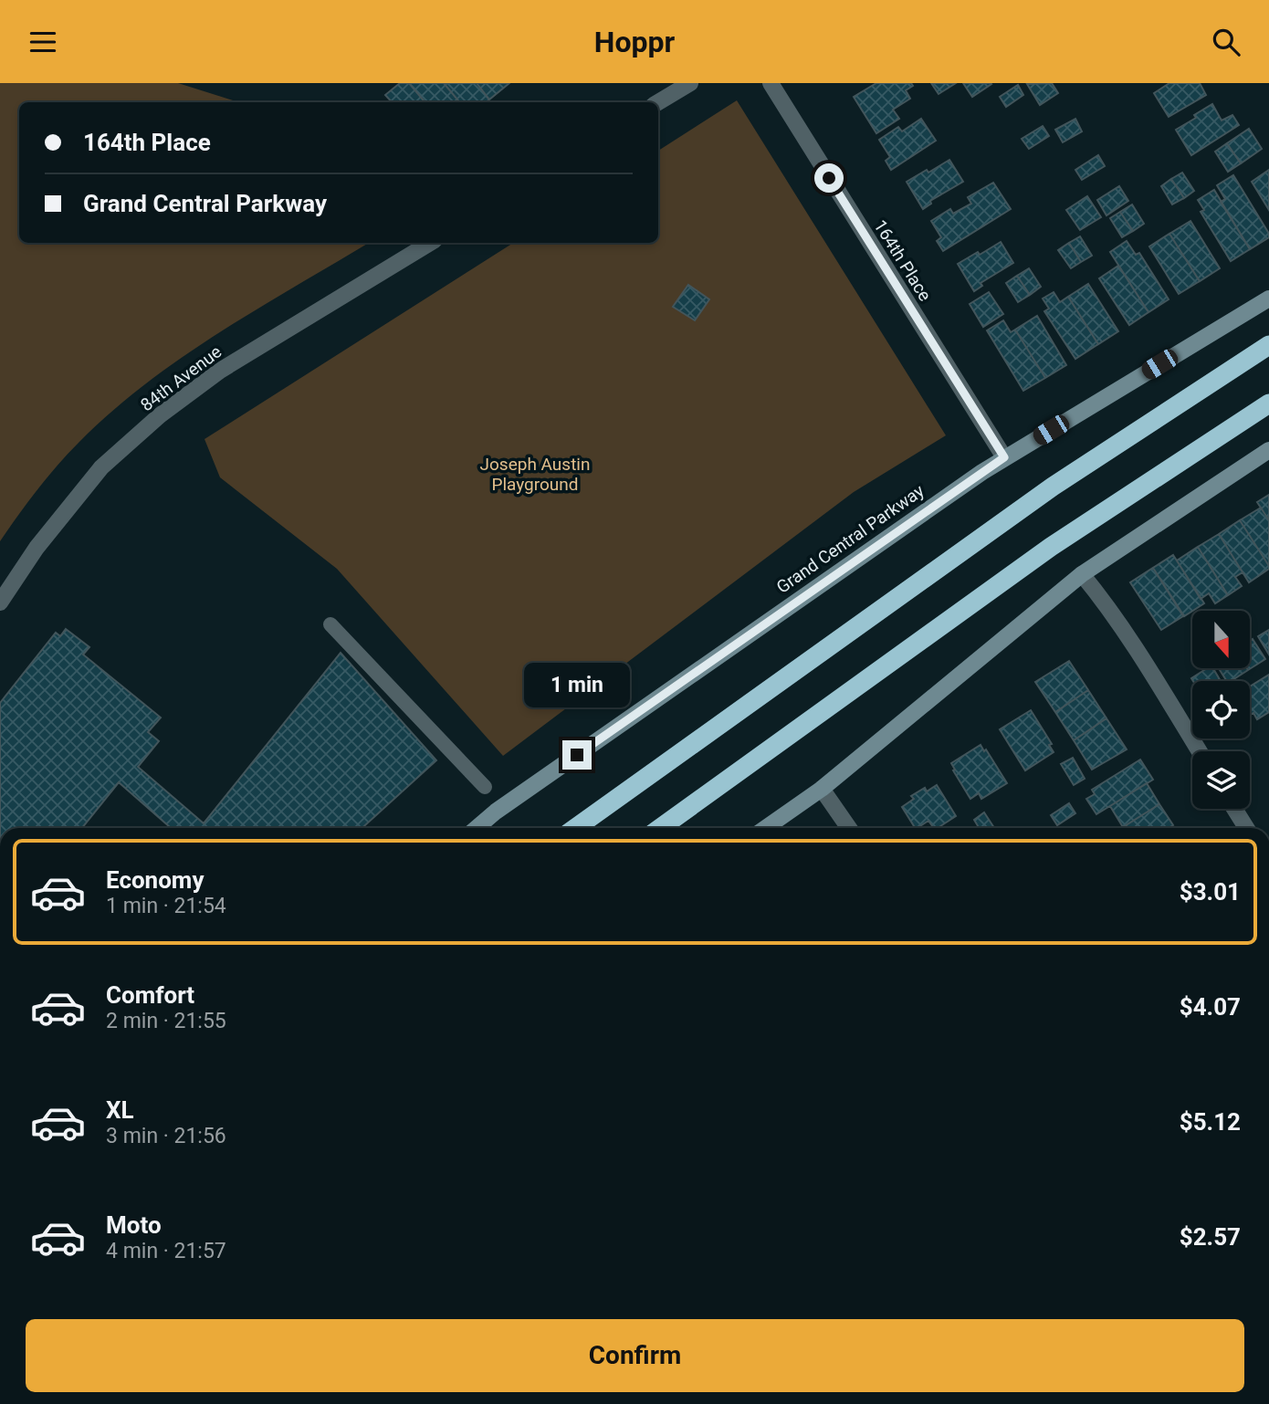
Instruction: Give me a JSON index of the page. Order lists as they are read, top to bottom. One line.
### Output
{"streets":{"main road":["Grand Central Parkway"],"street":["164th Place","84th Avenue"]},"crossings":[["164th Place","Grand Central Parkway"]],"parks":["Joseph Austin Playground"],"north":"bottom","page":{"header":"Hoppr","banner":["164th Place","Grand Central Parkway"],"bubble":"1 min","list":[{"name":"Economy","note":"1 min · 21:54","value":"$3.01"},{"name":"Comfort","note":"2 min · 21:55","value":"$4.07"},{"name":"XL","note":"3 min · 21:56","value":"$5.12"},{"name":"Moto","note":"4 min · 21:57","value":"$2.57"}],"buttons":"Confirm"}}
